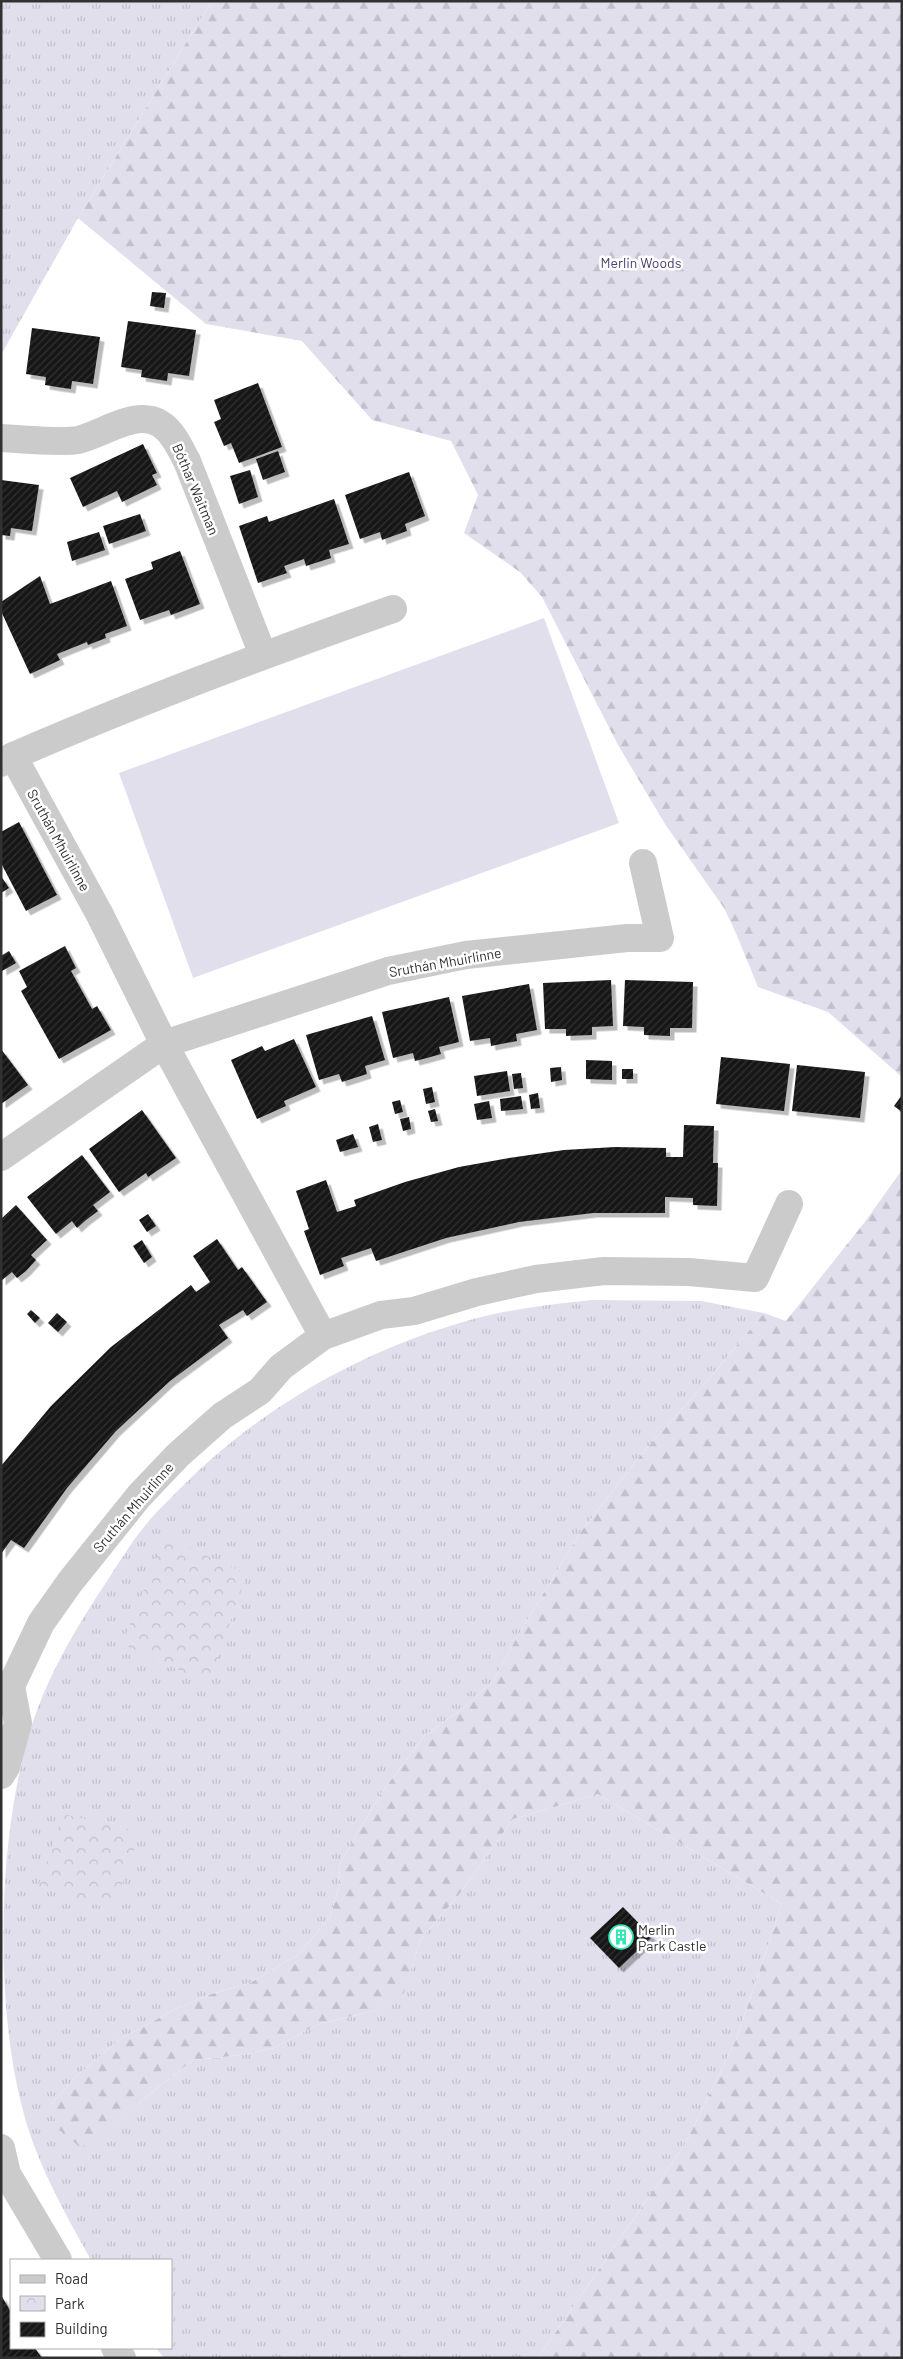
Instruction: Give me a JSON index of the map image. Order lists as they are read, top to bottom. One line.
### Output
{"streets":{"street":["Bóthar Waitman","Sruthán Mhuirlinne"]},"parks":["Merlin Woods"],"places":{"building":["Merlin Park Castle"]},"legend":["Road","Park","Building"]}
